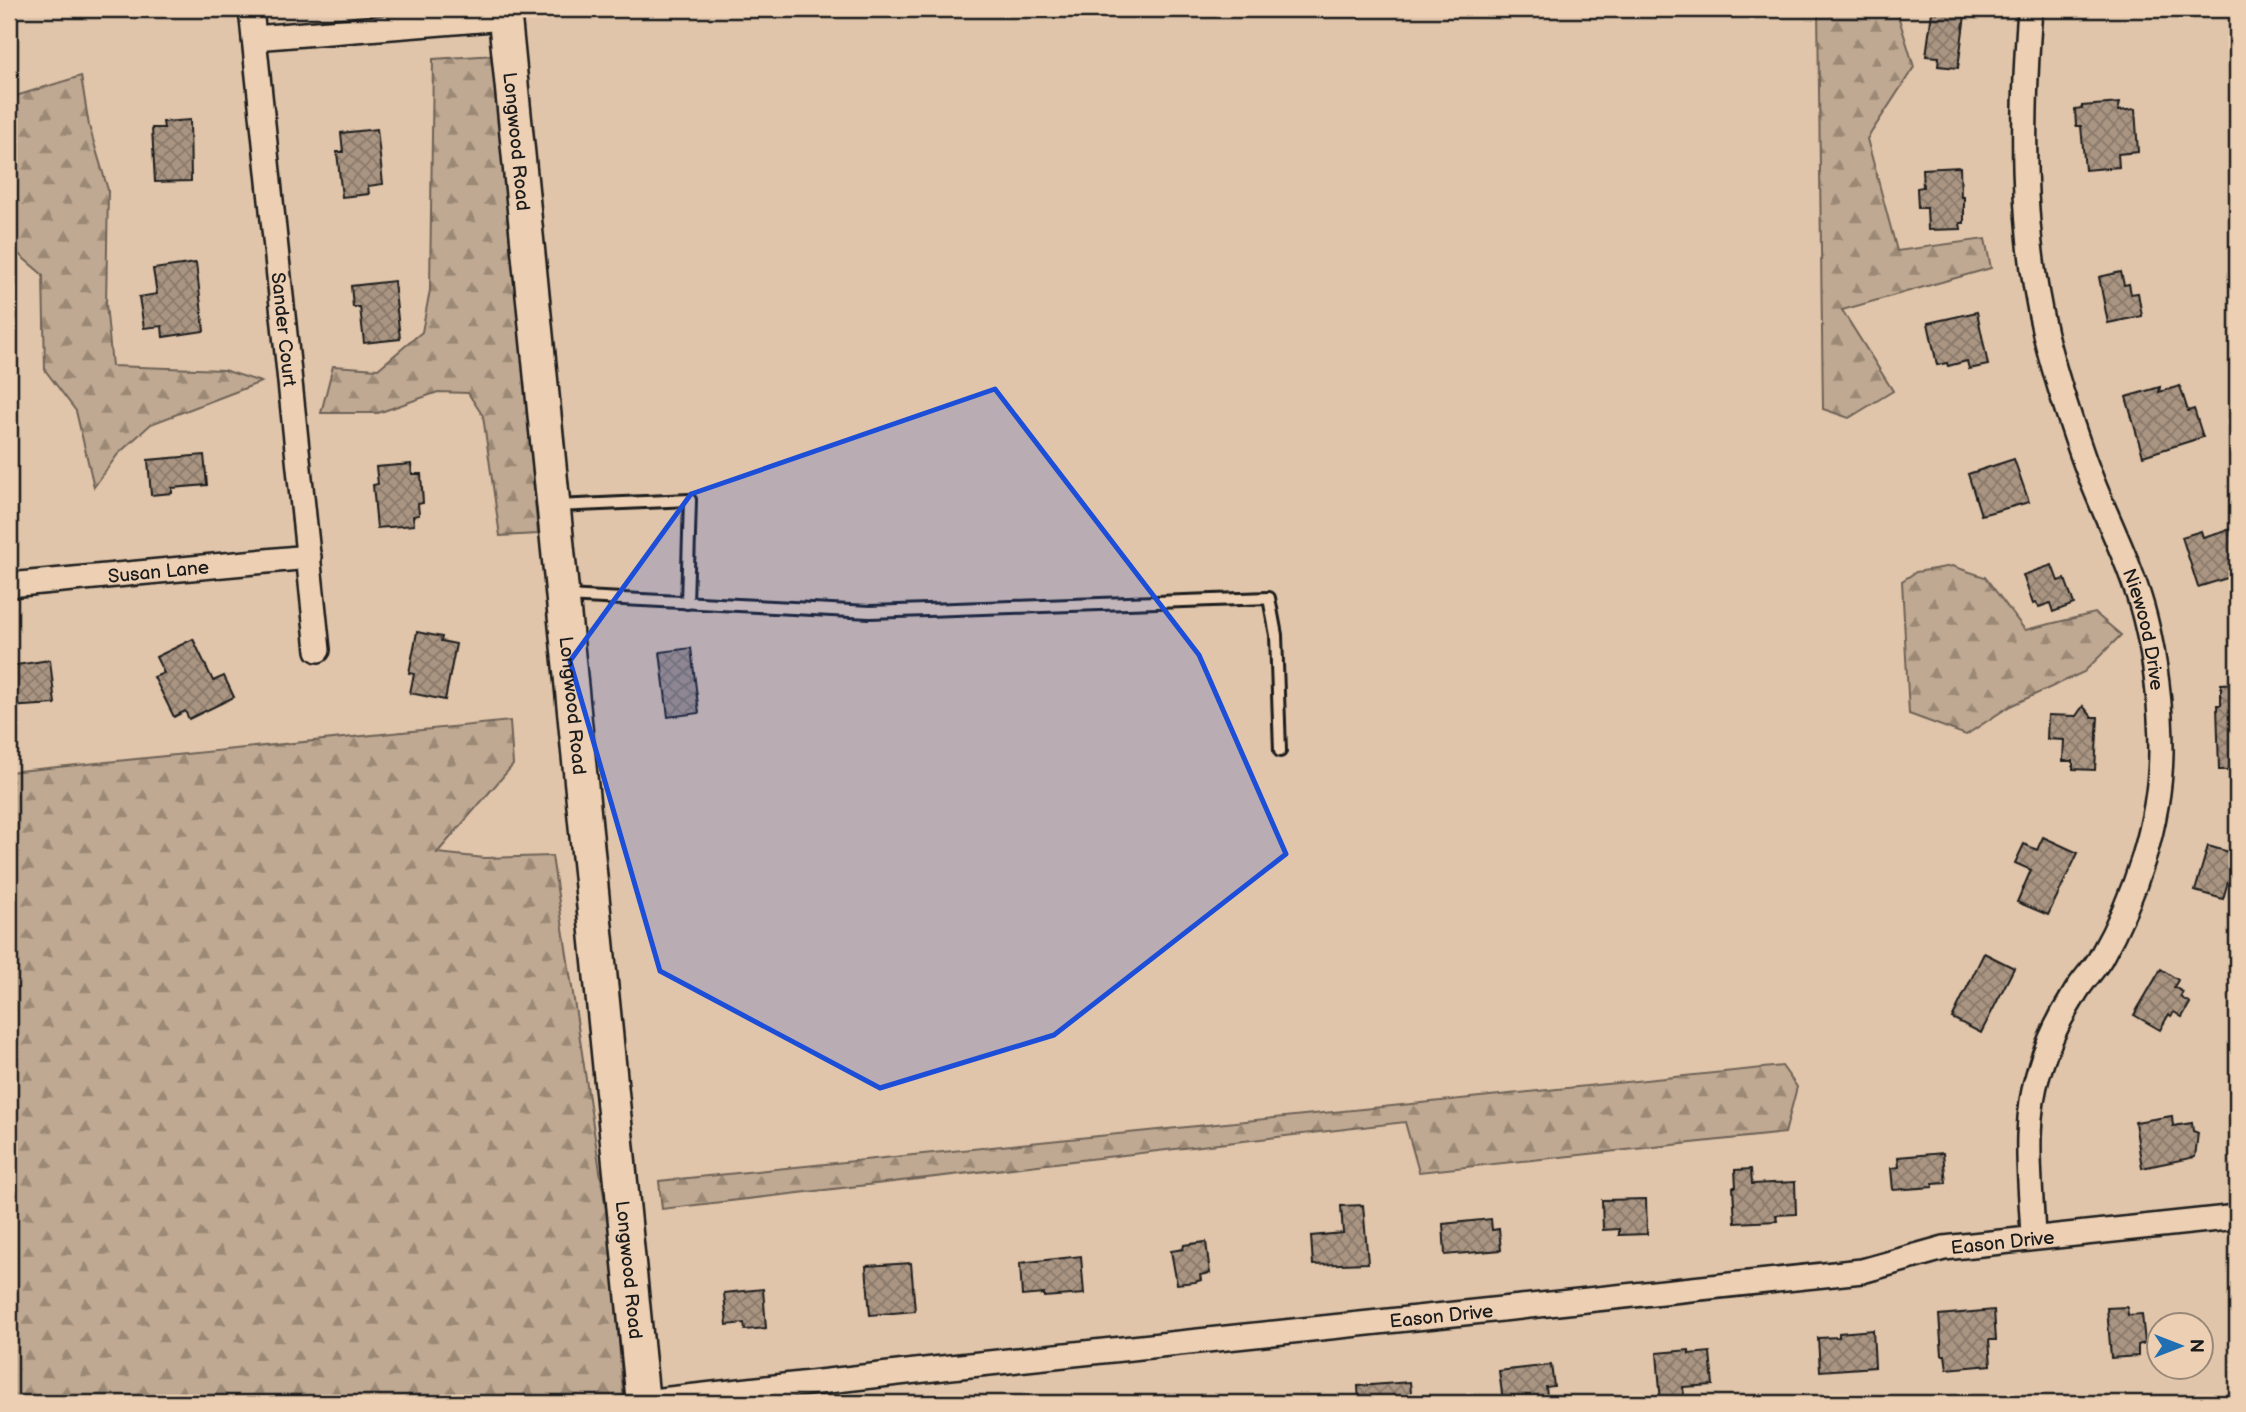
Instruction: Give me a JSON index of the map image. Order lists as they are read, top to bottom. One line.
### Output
{"streets":{"main road":["Longwood Road"],"street":["Sander Court","Susan Lane","Niewood Drive","Eason Drive"]},"crossings":[["Longwood Road","Eason Drive"],["Sander Court","Susan Lane"],["Niewood Drive","Eason Drive"]],"north":"right"}
